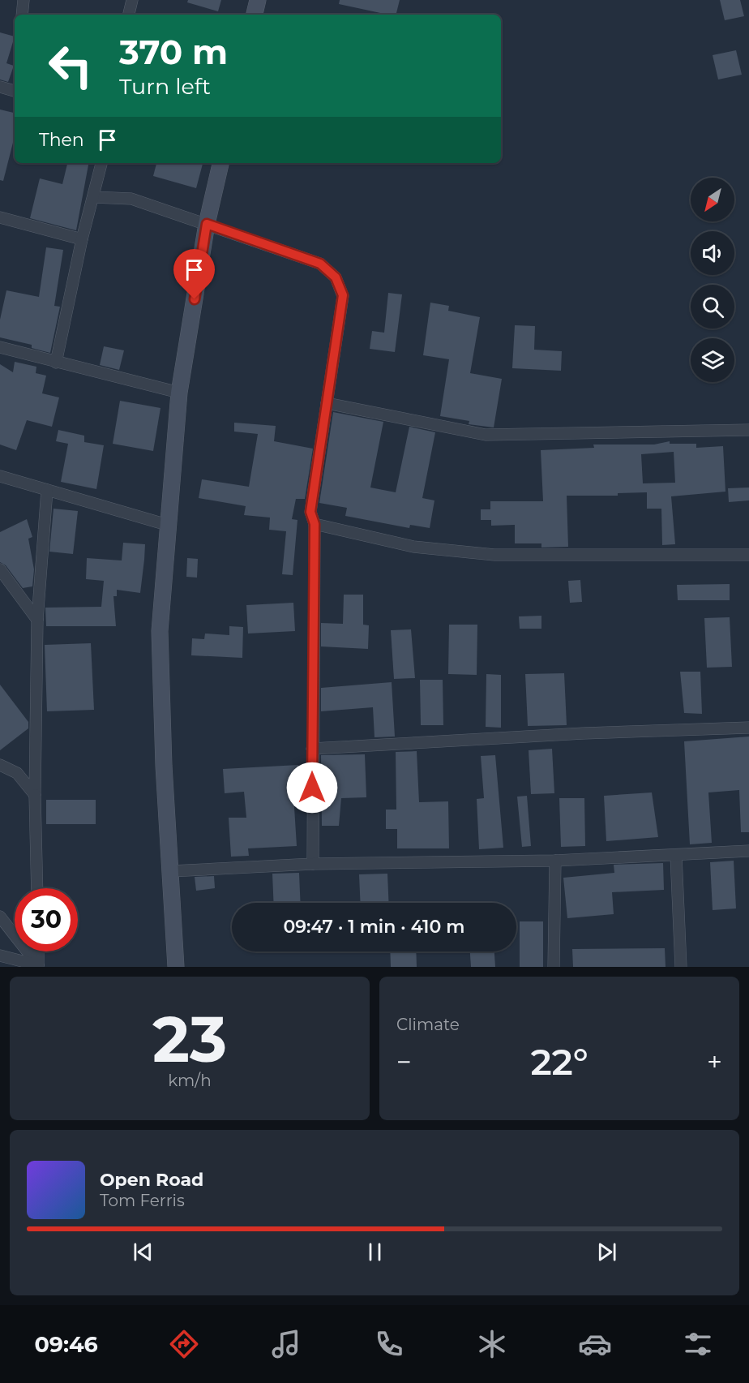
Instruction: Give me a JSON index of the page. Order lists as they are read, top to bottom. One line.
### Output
{"north":"bottom left","page":{"turn":["370 m","Turn left"],"then":"Then","limit":"30","trip":"09:47 · 1 min · 410 m","tile":[["23","km/h"],"Climate"],"heat":["−","22°","+"],"song":["Open Road","Tom Ferris"],"tabs":"09:46"}}
